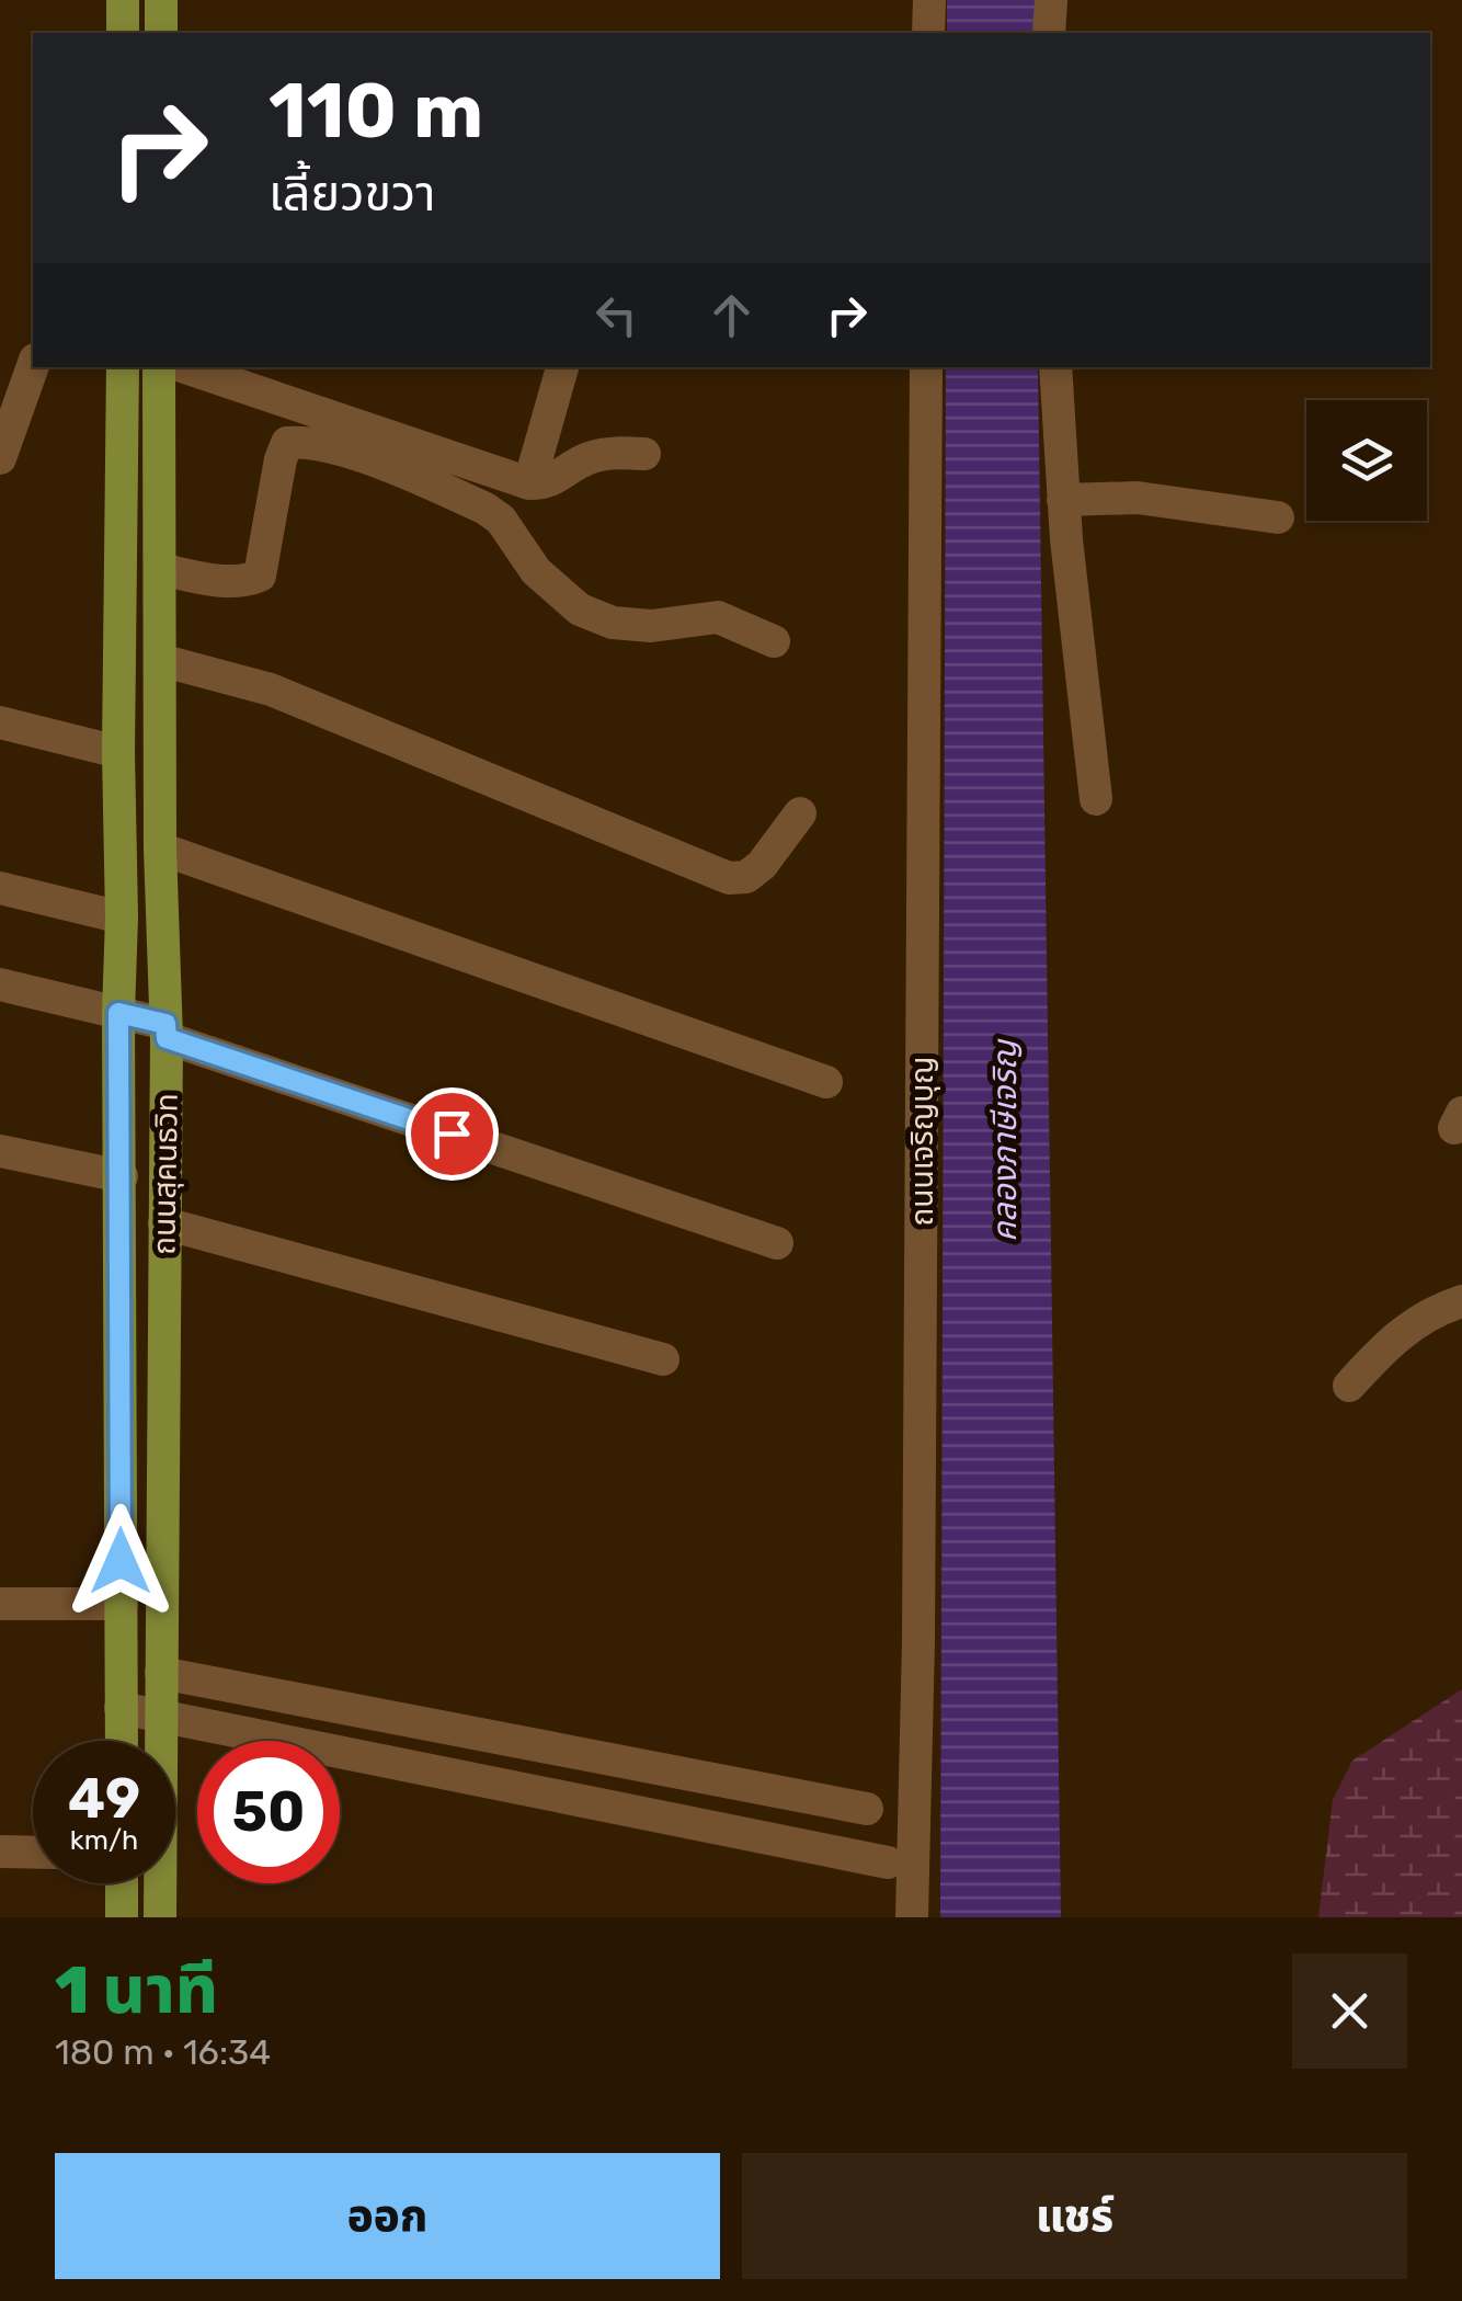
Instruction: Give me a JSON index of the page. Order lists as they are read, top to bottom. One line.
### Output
{"streets":{"main road":["ถนนสุคนธวิท"],"street":["ถนนเจริญบุญ"]},"water":["คลองภาษีเจริญ"],"page":{"turn":["110 m","เลี้ยวขวา"],"speed":"49 km/h","limit":"50","heading":["1 นาที","180 m · 16:34"],"buttons":["ออก","แชร์"]}}
